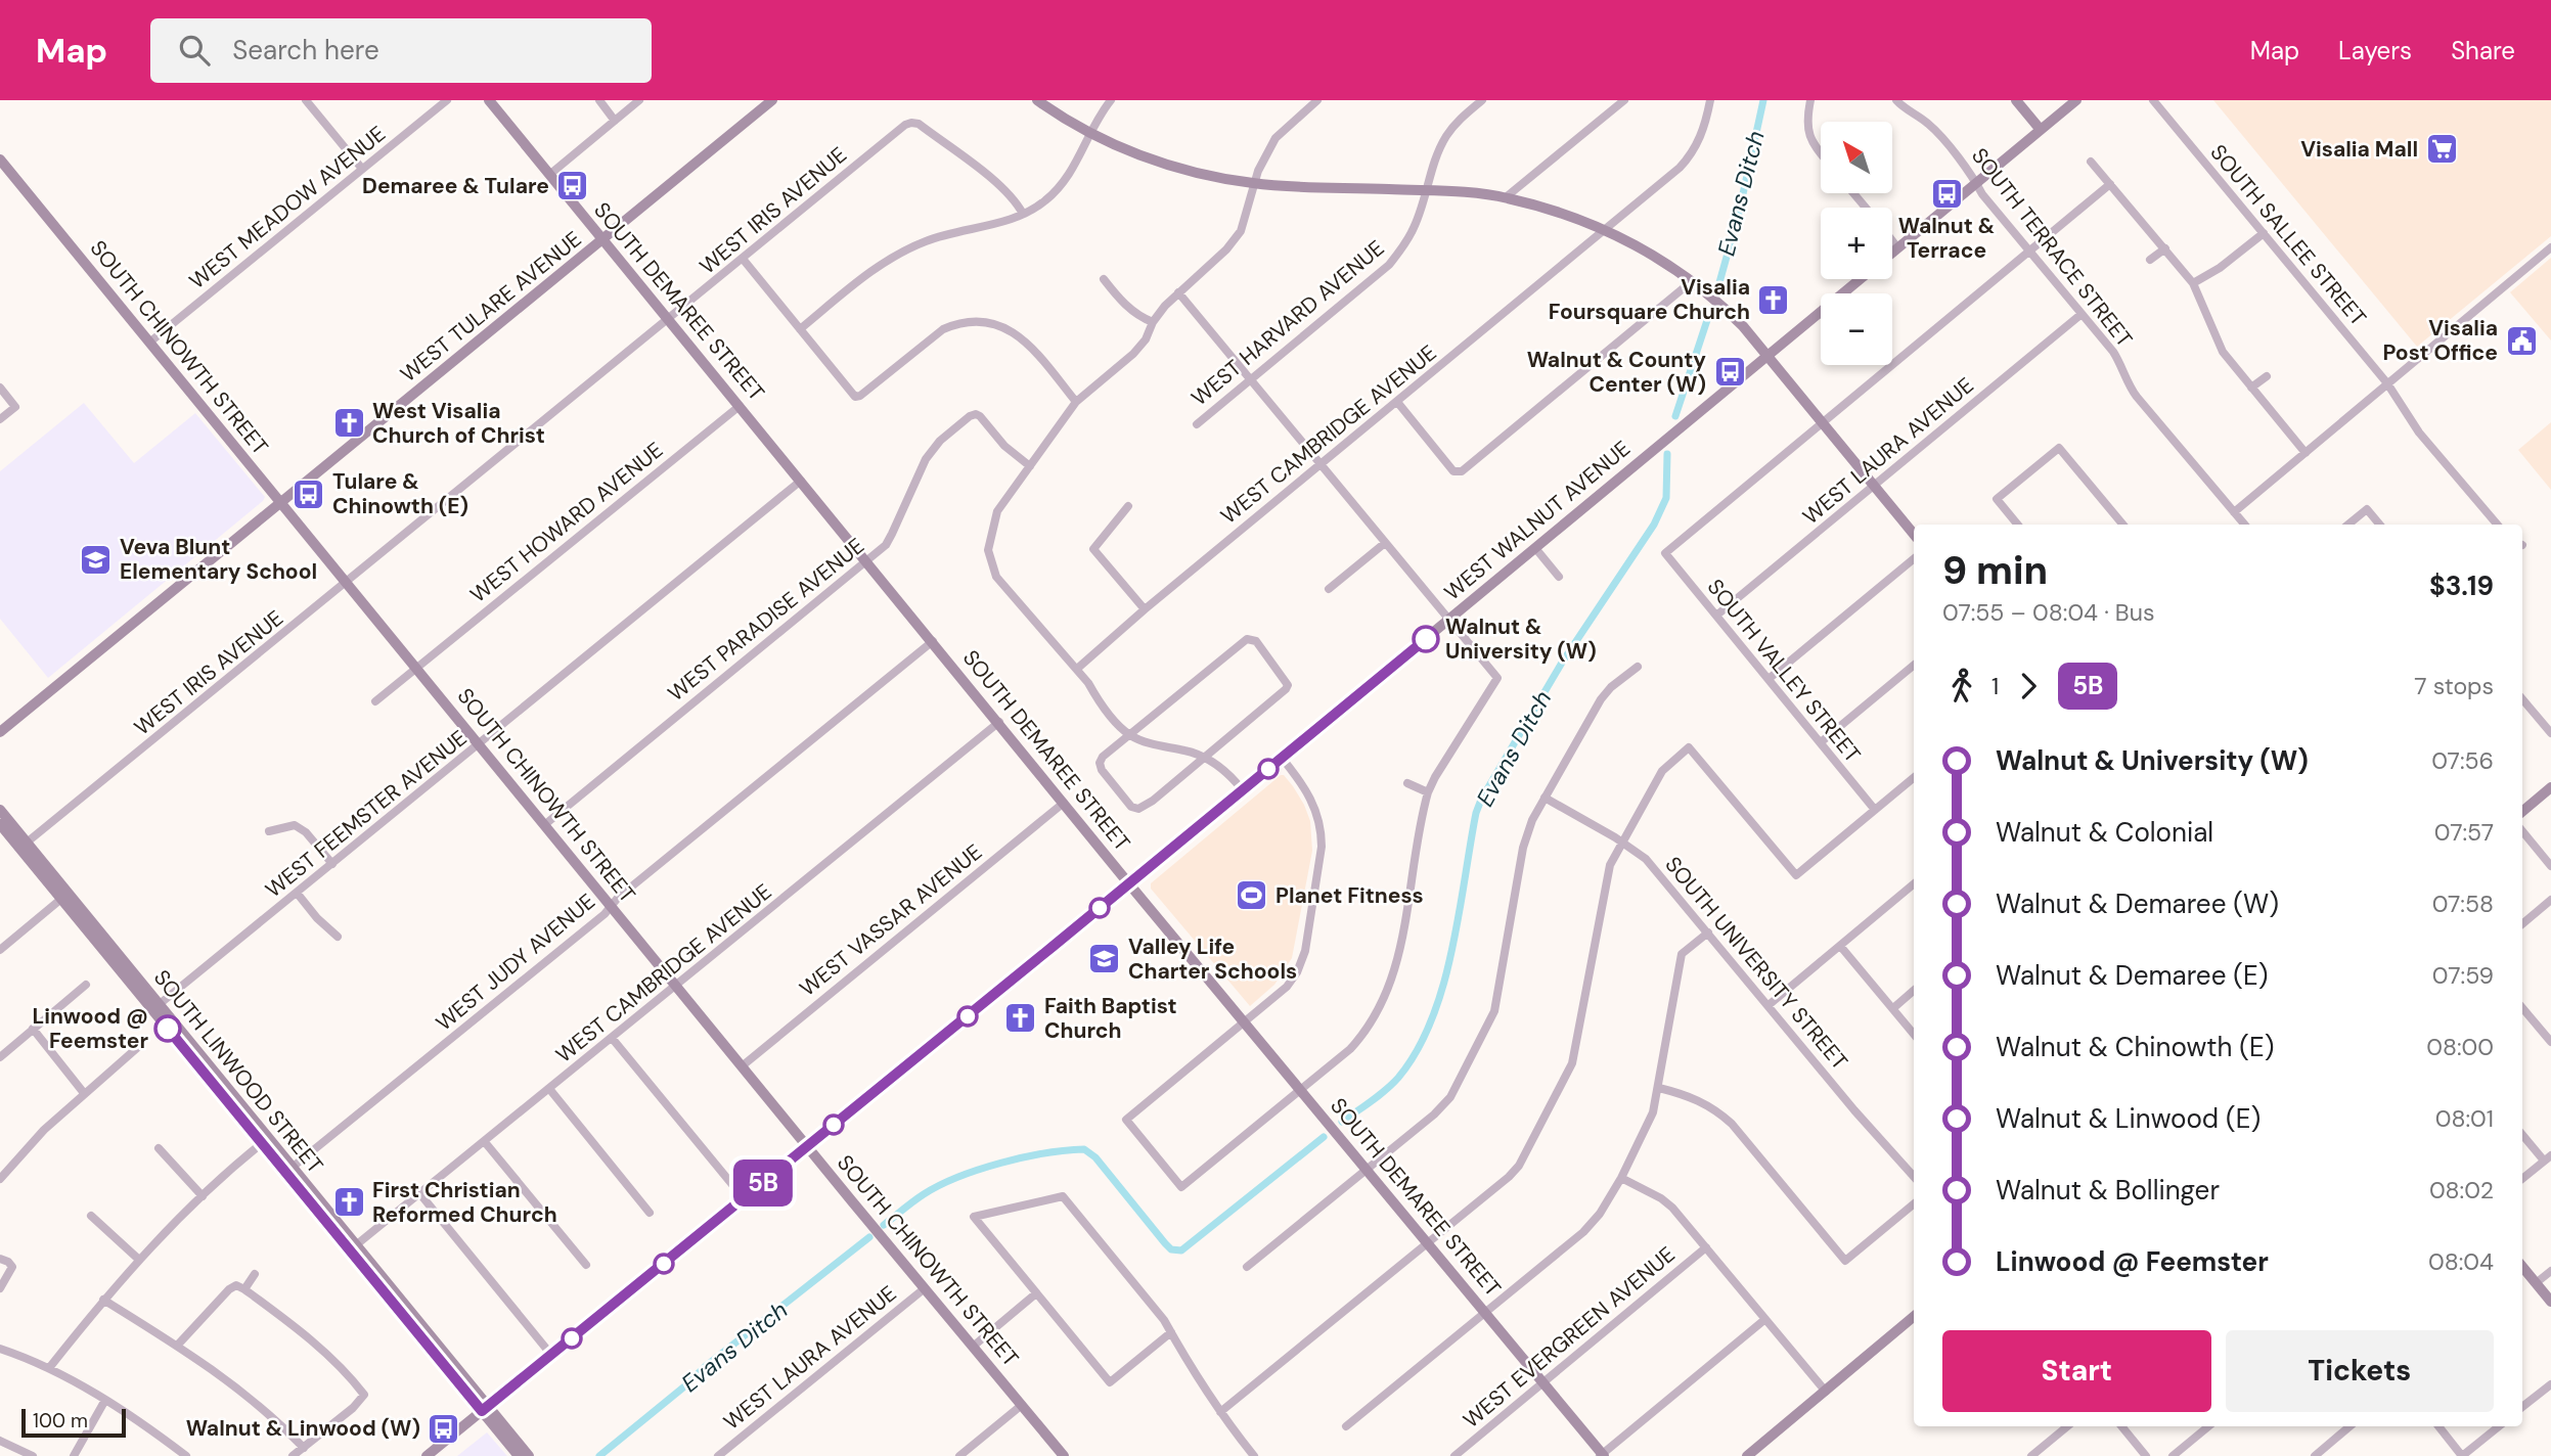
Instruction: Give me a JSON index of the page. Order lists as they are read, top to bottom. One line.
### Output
{"streets":{"street":["WEST MEADOW AVENUE","WEST IRIS AVENUE","SOUTH SALLEE STREET","SOUTH TERRACE STREET","SOUTH DEMAREE STREET","WEST TULARE AVENUE","WEST HARVARD AVENUE","SOUTH CHINOWTH STREET","WEST CAMBRIDGE AVENUE","WEST LAURA AVENUE","WEST WALNUT AVENUE","WEST HOWARD AVENUE","WEST PARADISE AVENUE","SOUTH VALLEY STREET","WEST FEEMSTER AVENUE","WEST VASSAR AVENUE","WEST JUDY AVENUE","SOUTH UNIVERSITY STREET","SOUTH LINWOOD STREET","WEST EVERGREEN AVENUE"]},"crossings":[["WEST MEADOW AVENUE","SOUTH CHINOWTH STREET"],["WEST IRIS AVENUE","SOUTH DEMAREE STREET"],["WEST IRIS AVENUE","SOUTH CHINOWTH STREET"],["WEST IRIS AVENUE","SOUTH LINWOOD STREET"],["SOUTH TERRACE STREET","WEST LAURA AVENUE"],["SOUTH DEMAREE STREET","WEST TULARE AVENUE"],["SOUTH DEMAREE STREET","WEST CAMBRIDGE AVENUE"],["SOUTH DEMAREE STREET","WEST WALNUT AVENUE"],["SOUTH DEMAREE STREET","WEST HOWARD AVENUE"],["SOUTH DEMAREE STREET","WEST PARADISE AVENUE"],["SOUTH DEMAREE STREET","WEST FEEMSTER AVENUE"],["SOUTH DEMAREE STREET","WEST VASSAR AVENUE"],["SOUTH DEMAREE STREET","WEST JUDY AVENUE"],["SOUTH DEMAREE STREET","WEST EVERGREEN AVENUE"],["WEST TULARE AVENUE","SOUTH CHINOWTH STREET"],["SOUTH CHINOWTH STREET","WEST CAMBRIDGE AVENUE"],["SOUTH CHINOWTH STREET","WEST LAURA AVENUE"],["SOUTH CHINOWTH STREET","WEST WALNUT AVENUE"],["SOUTH CHINOWTH STREET","WEST HOWARD AVENUE"],["SOUTH CHINOWTH STREET","WEST PARADISE AVENUE"],["SOUTH CHINOWTH STREET","WEST FEEMSTER AVENUE"],["SOUTH CHINOWTH STREET","WEST VASSAR AVENUE"],["SOUTH CHINOWTH STREET","WEST JUDY AVENUE"],["WEST CAMBRIDGE AVENUE","SOUTH LINWOOD STREET"],["WEST LAURA AVENUE","SOUTH VALLEY STREET"],["WEST WALNUT AVENUE","SOUTH LINWOOD STREET"],["WEST FEEMSTER AVENUE","SOUTH LINWOOD STREET"],["WEST JUDY AVENUE","SOUTH LINWOOD STREET"]],"water":["Evans Ditch"],"places":{"supermarket":["Visalia Mall"],"bus stop":["Demaree & Tulare","Walnut & Terrace","Walnut & County Center (W)","Tulare & Chinowth (E)","Walnut & Linwood (W)"],"church":["Visalia Foursquare Church","West Visalia Church of Christ","Faith Baptist Church","First Christian Reformed Church"],"public building":["Visalia Post Office"],"school or university":["Veva Blunt Elementary School","Valley Life Charter Schools"],"other":["Walnut & University (W)","Linwood @ Feemster"],"sports":["Planet Fitness"]},"lines":["bus line 5B"],"scale_bar":"100 m","north":"top left","page":{"header":"Map","search":"Search here","nav":["Map","Layers","Share"],"on_map":"5B","map_buttons":["+","−"],"heading":["9 min","07:55 – 08:04 · Bus","$3.19"],"legs":["1","5B","7 stops"],"list":[{"name":"Walnut & University (W)","value":"07:56"},{"name":"Walnut & Colonial","value":"07:57"},{"name":"Walnut & Demaree (W)","value":"07:58"},{"name":"Walnut & Demaree (E)","value":"07:59"},{"name":"Walnut & Chinowth (E)","value":"08:00"},{"name":"Walnut & Linwood (E)","value":"08:01"},{"name":"Walnut & Bollinger","value":"08:02"},{"name":"Linwood @ Feemster","value":"08:04"}],"buttons":["Start","Tickets"],"scale":"100 m"}}
